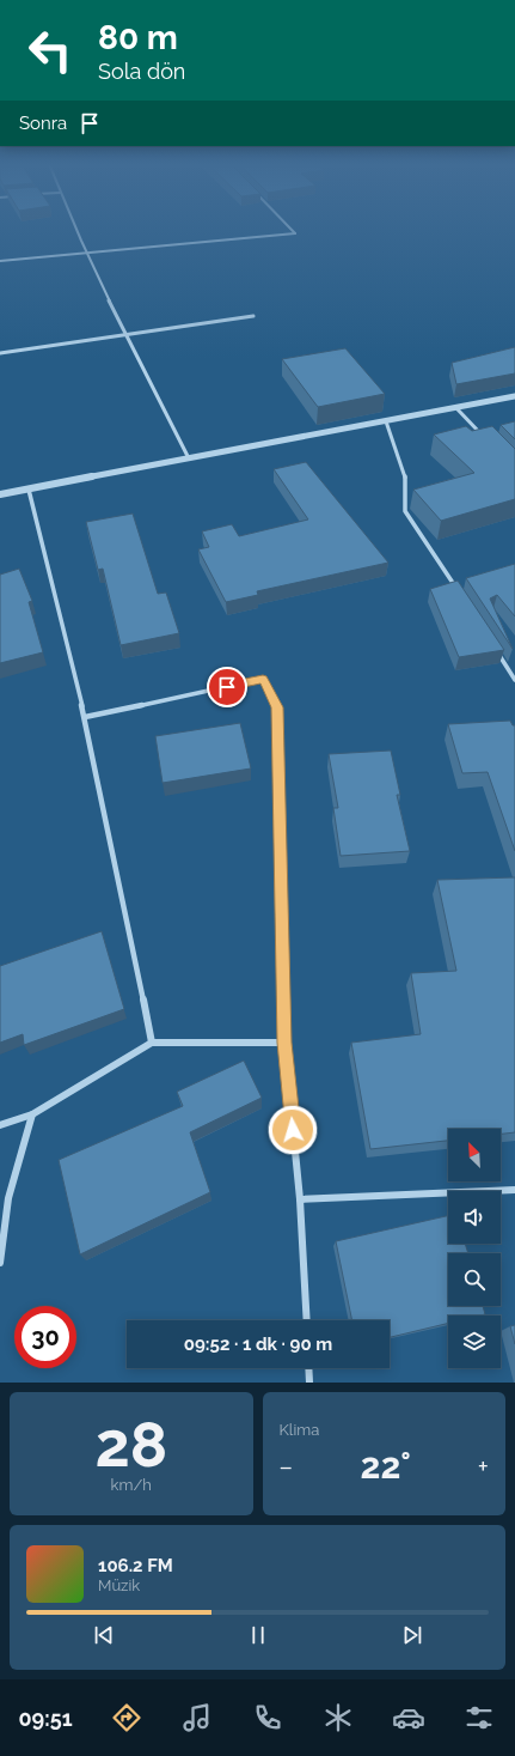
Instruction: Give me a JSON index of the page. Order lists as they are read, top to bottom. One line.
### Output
{"north":"top left","page":{"turn":["80 m","Sola dön"],"then":"Sonra","limit":"30","trip":"09:52 · 1 dk · 90 m","tile":[["28","km/h"],"Klima"],"heat":["−","22°","+"],"song":["106.2 FM","Müzik"],"tabs":"09:51"}}
